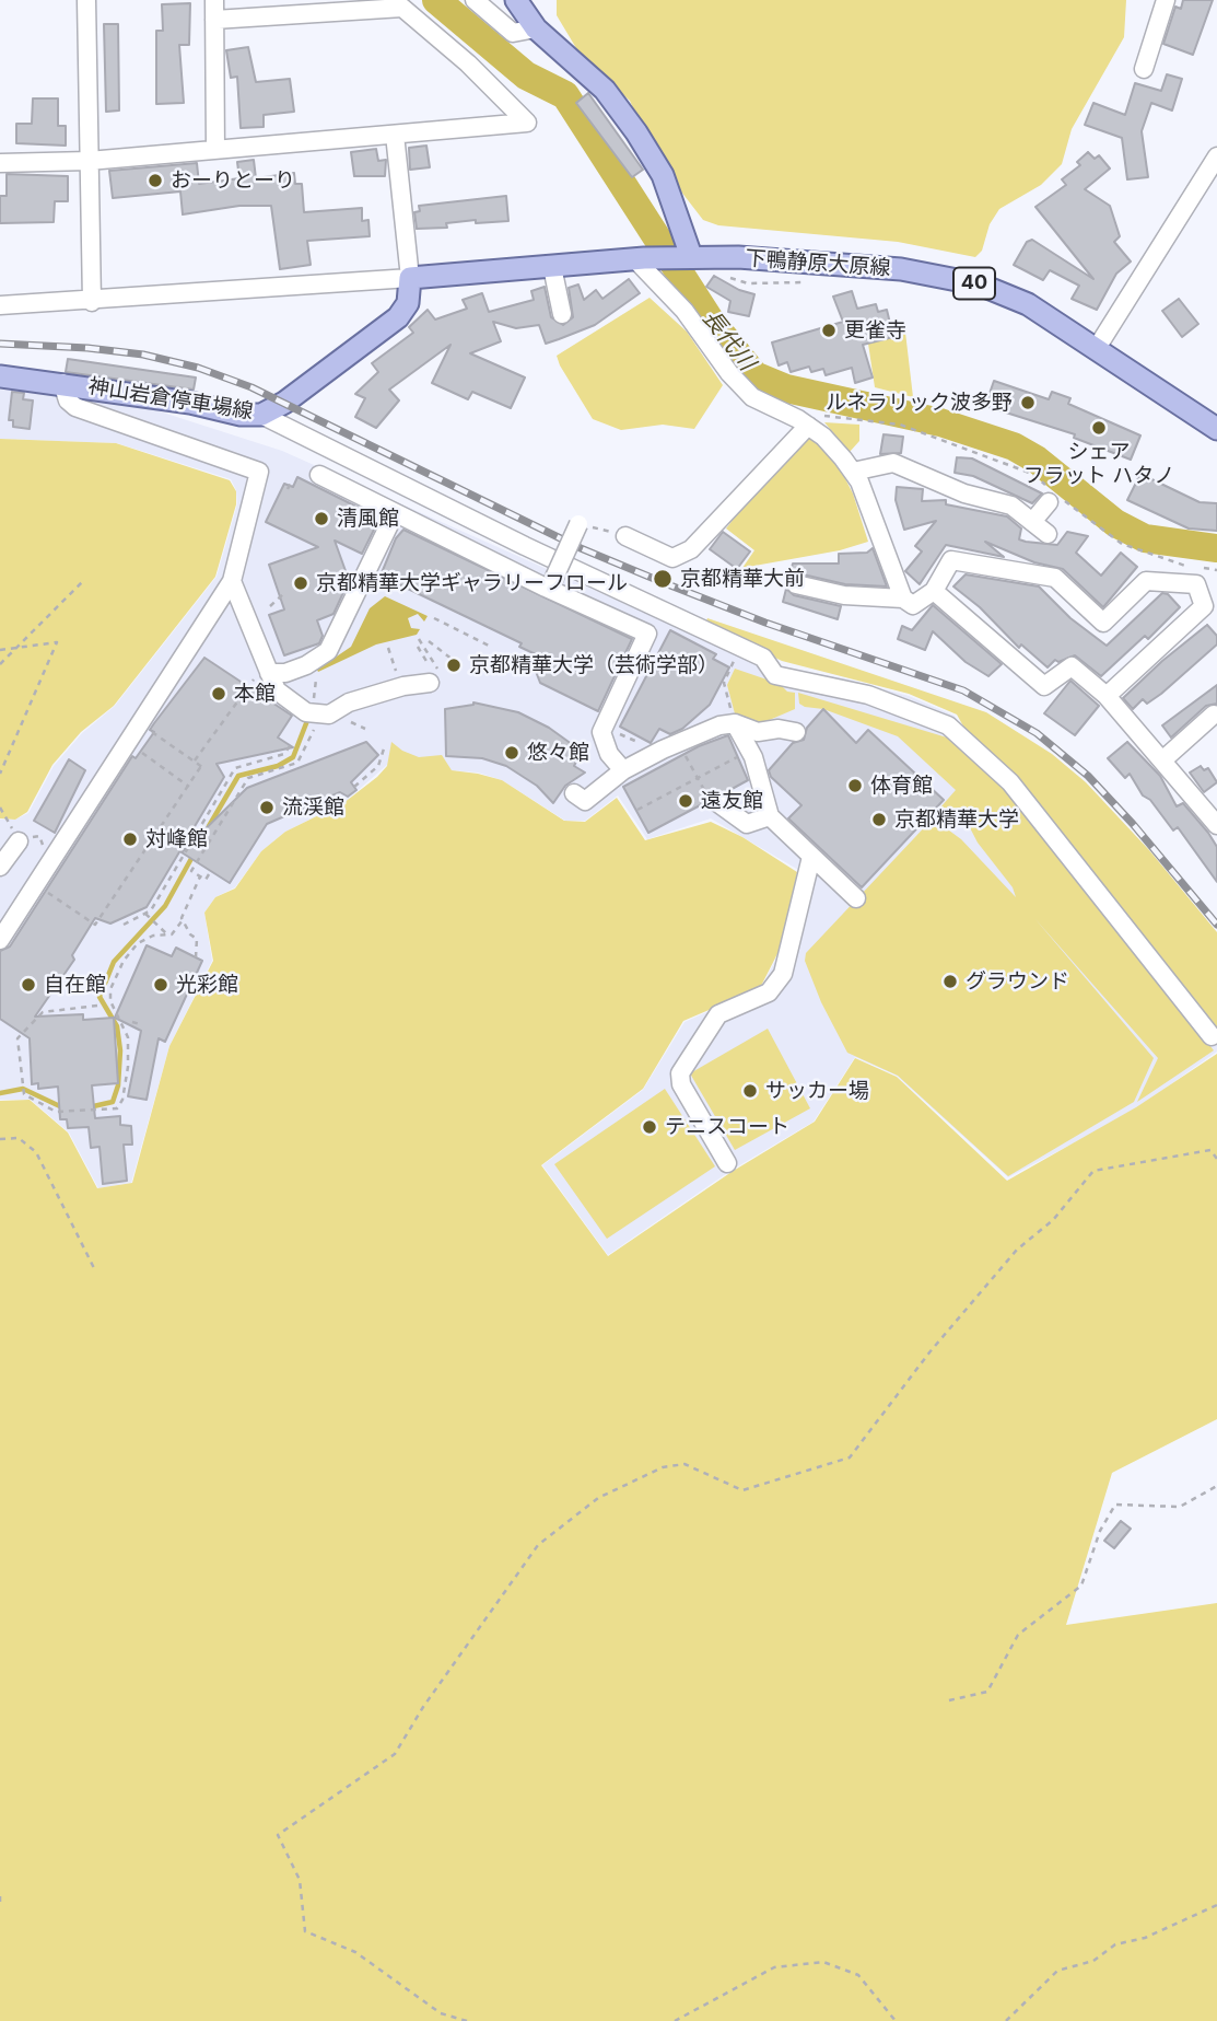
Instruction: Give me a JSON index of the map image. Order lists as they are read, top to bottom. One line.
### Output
{"streets":{"main road":["下鴨静原大原線","40","神山岩倉停車場線"]},"water":["長代川"],"places":["おーりとーり","更雀寺","ルネラリック波多野","シェア フラット ハタノ","清風館","京都精華大前","京都精華大学ギャラリーフロール","京都精華大学（芸術学部）","本館","悠々館","体育館","遠友館","流渓館","京都精華大学","対峰館","グラウンド","自在館","光彩館","サッカー場","テニスコート"]}
